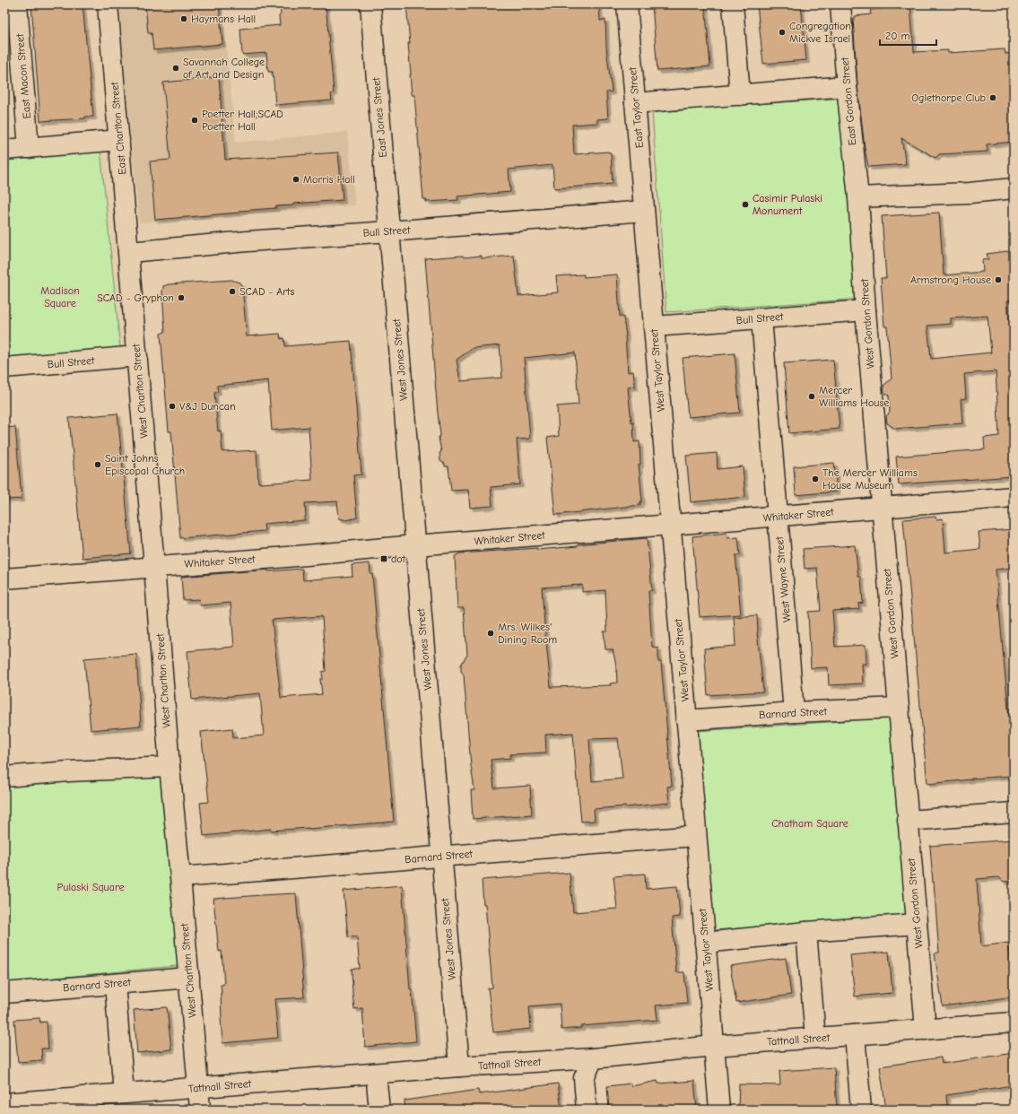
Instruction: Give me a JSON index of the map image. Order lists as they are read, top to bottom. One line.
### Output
{"streets":{"street":["East Macon Street","East Gordon Street","East Taylor Street","East Jones Street","East Charlton Street","Bull Street","West Gordon Street","West Jones Street","West Taylor Street","West Charlton Street","Whitaker Street","West Wayne Street","Barnard Street","Tattnall Street"]},"crossings":[["East Gordon Street","West Gordon Street"],["East Taylor Street","Bull Street"],["East Taylor Street","West Taylor Street"],["East Jones Street","Bull Street"],["East Jones Street","West Jones Street"],["East Charlton Street","Bull Street"],["East Charlton Street","West Charlton Street"],["Bull Street","West Gordon Street"],["Bull Street","West Jones Street"],["Bull Street","West Taylor Street"],["Bull Street","West Charlton Street"],["Bull Street","West Wayne Street"],["West Gordon Street","Whitaker Street"],["West Gordon Street","Barnard Street"],["West Gordon Street","Tattnall Street"],["West Jones Street","Whitaker Street"],["West Jones Street","Barnard Street"],["West Jones Street","Tattnall Street"],["West Taylor Street","Whitaker Street"],["West Taylor Street","Barnard Street"],["West Taylor Street","Tattnall Street"],["West Charlton Street","Whitaker Street"],["West Charlton Street","Barnard Street"],["West Charlton Street","Tattnall Street"],["Whitaker Street","West Wayne Street"],["West Wayne Street","Barnard Street"]],"parks":["Madison Square","Chatham Square","Pulaski Square"],"places":{"other":["Haymans Hall","Congregation Mickve Israel","Savannah College of Art and Design","Oglethorpe Club","Poetter Hall;SCAD Poetter Hall","Morris Hall","Casimir Pulaski Monument","Armstrong House","SCAD - Arts","SCAD - Gryphon","Mercer Williams House","V&J Duncan","Saint Johns Episcopal Church","The Mercer Williams House Museum","Mrs. Wilkes' Dining Room"],"transit":["dot"]},"scale_bar":"20 m"}
